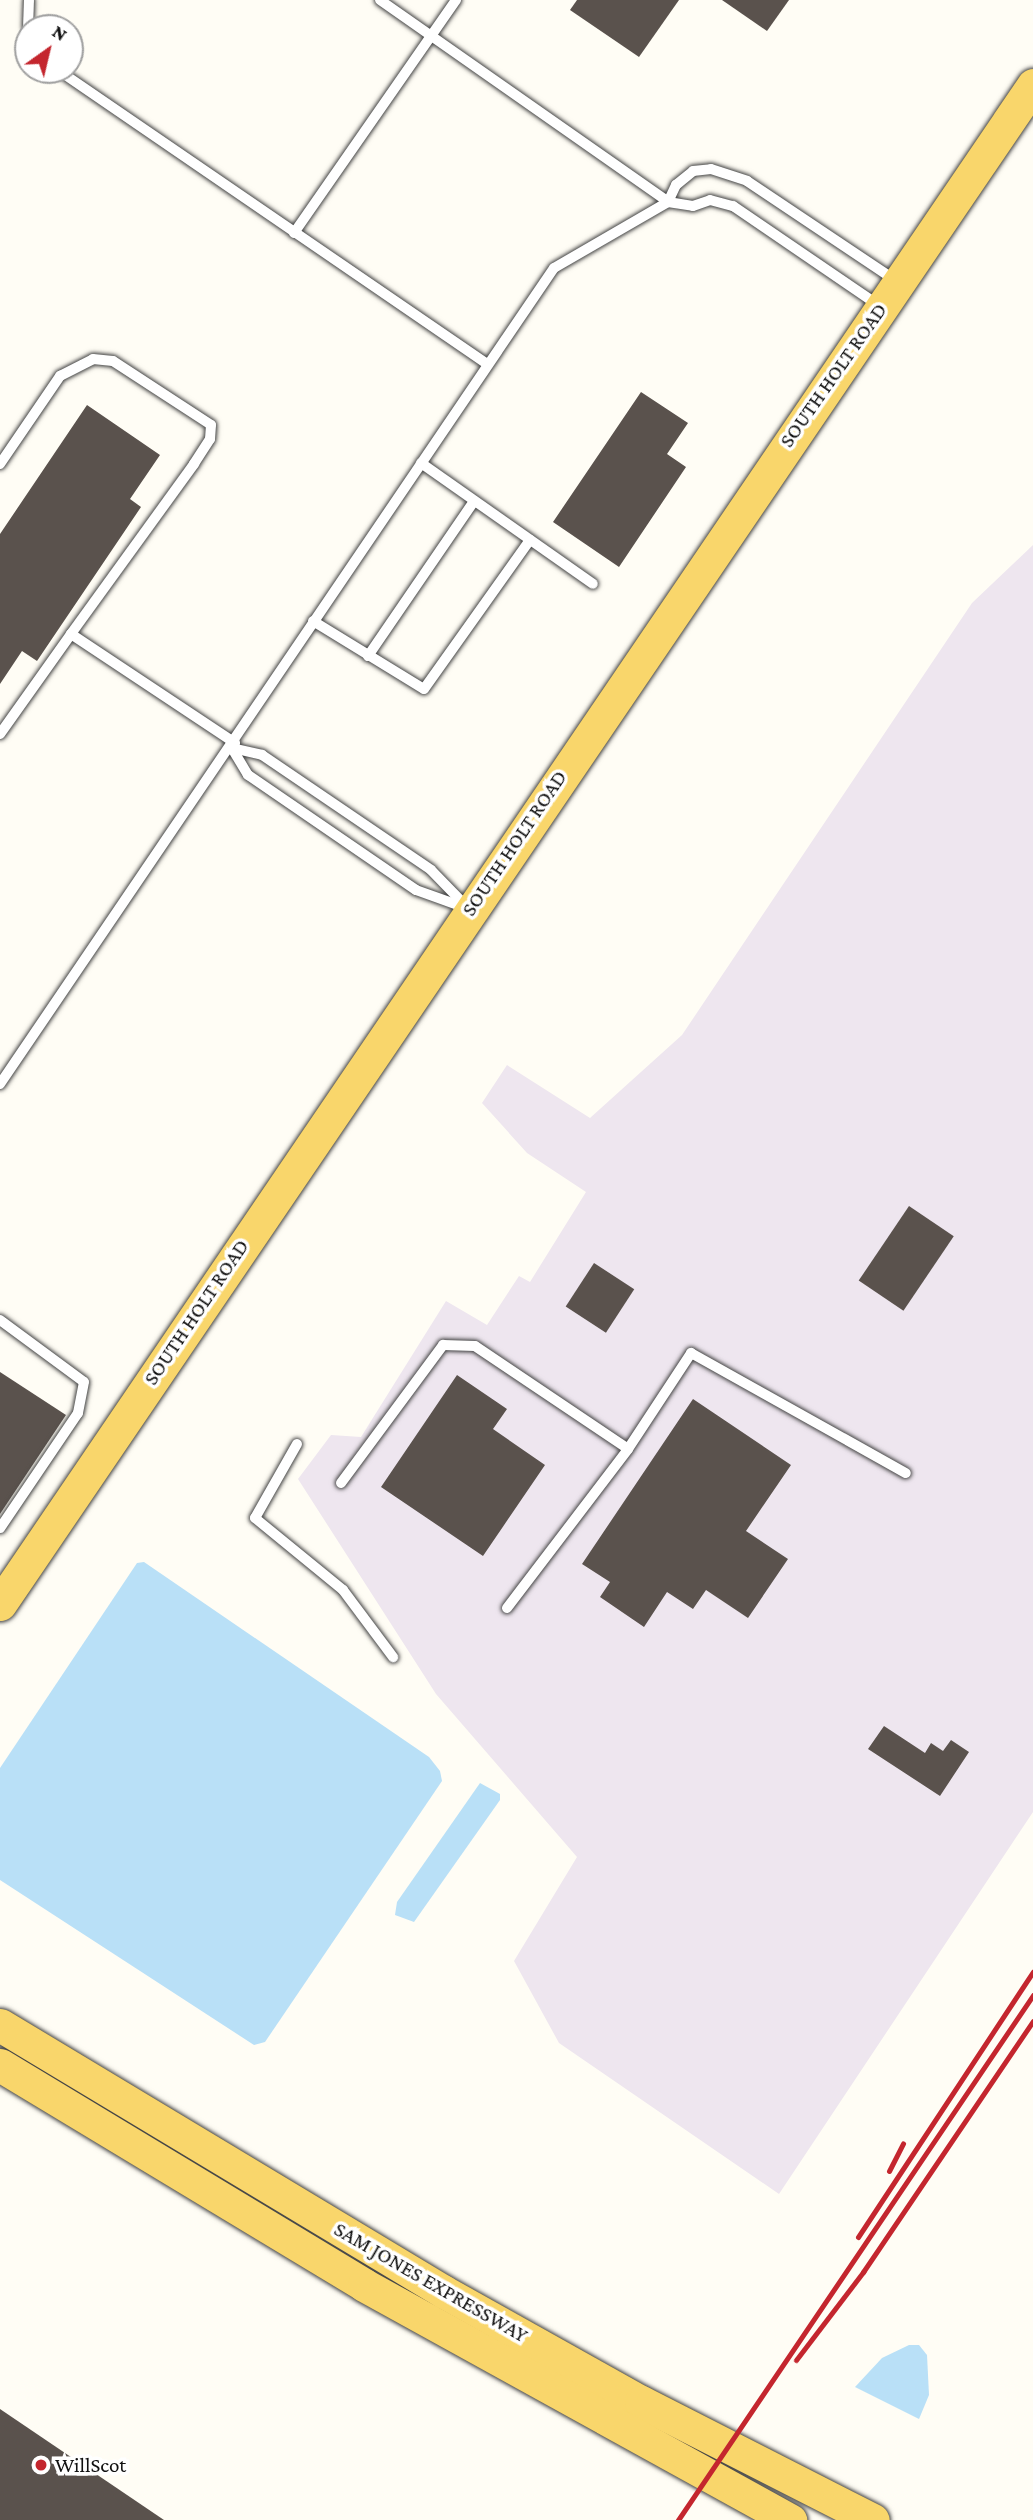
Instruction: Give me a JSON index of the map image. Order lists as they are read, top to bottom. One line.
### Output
{"streets":{"main road":["SOUTH HOLT ROAD","SAM JONES EXPRESSWAY"]},"places":["WillScot"],"north":"top right"}
